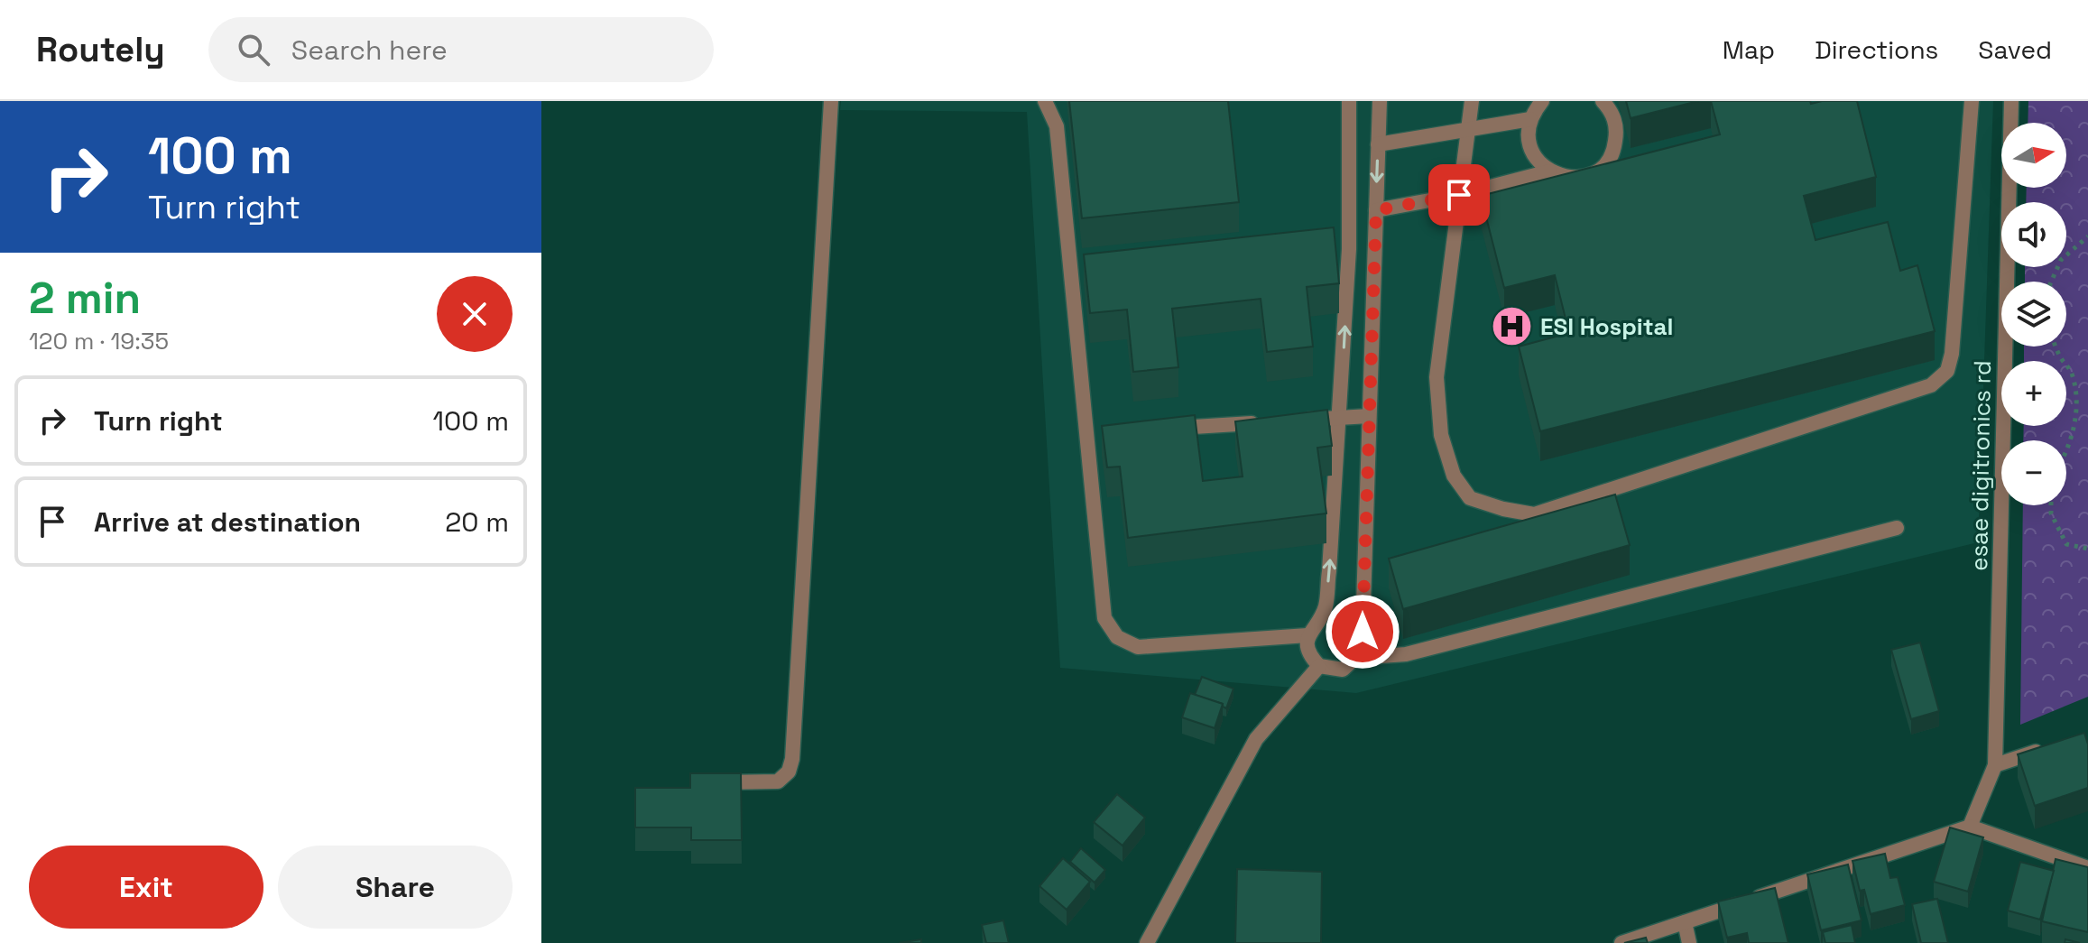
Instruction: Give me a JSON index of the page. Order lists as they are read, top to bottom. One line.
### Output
{"streets":{"street":["esae digitronics rd"]},"places":{"hospital":["ESI Hospital"]},"north":"right","page":{"header":"Routely","search":"Search here","nav":["Map","Directions","Saved"],"turn":["100 m","Turn right"],"map_buttons":["+","−"],"heading":["2 min","120 m · 19:35"],"list":[{"name":"Turn right","value":"100 m"},{"name":"Arrive at destination","value":"20 m"}],"buttons":["Exit","Share"]}}
